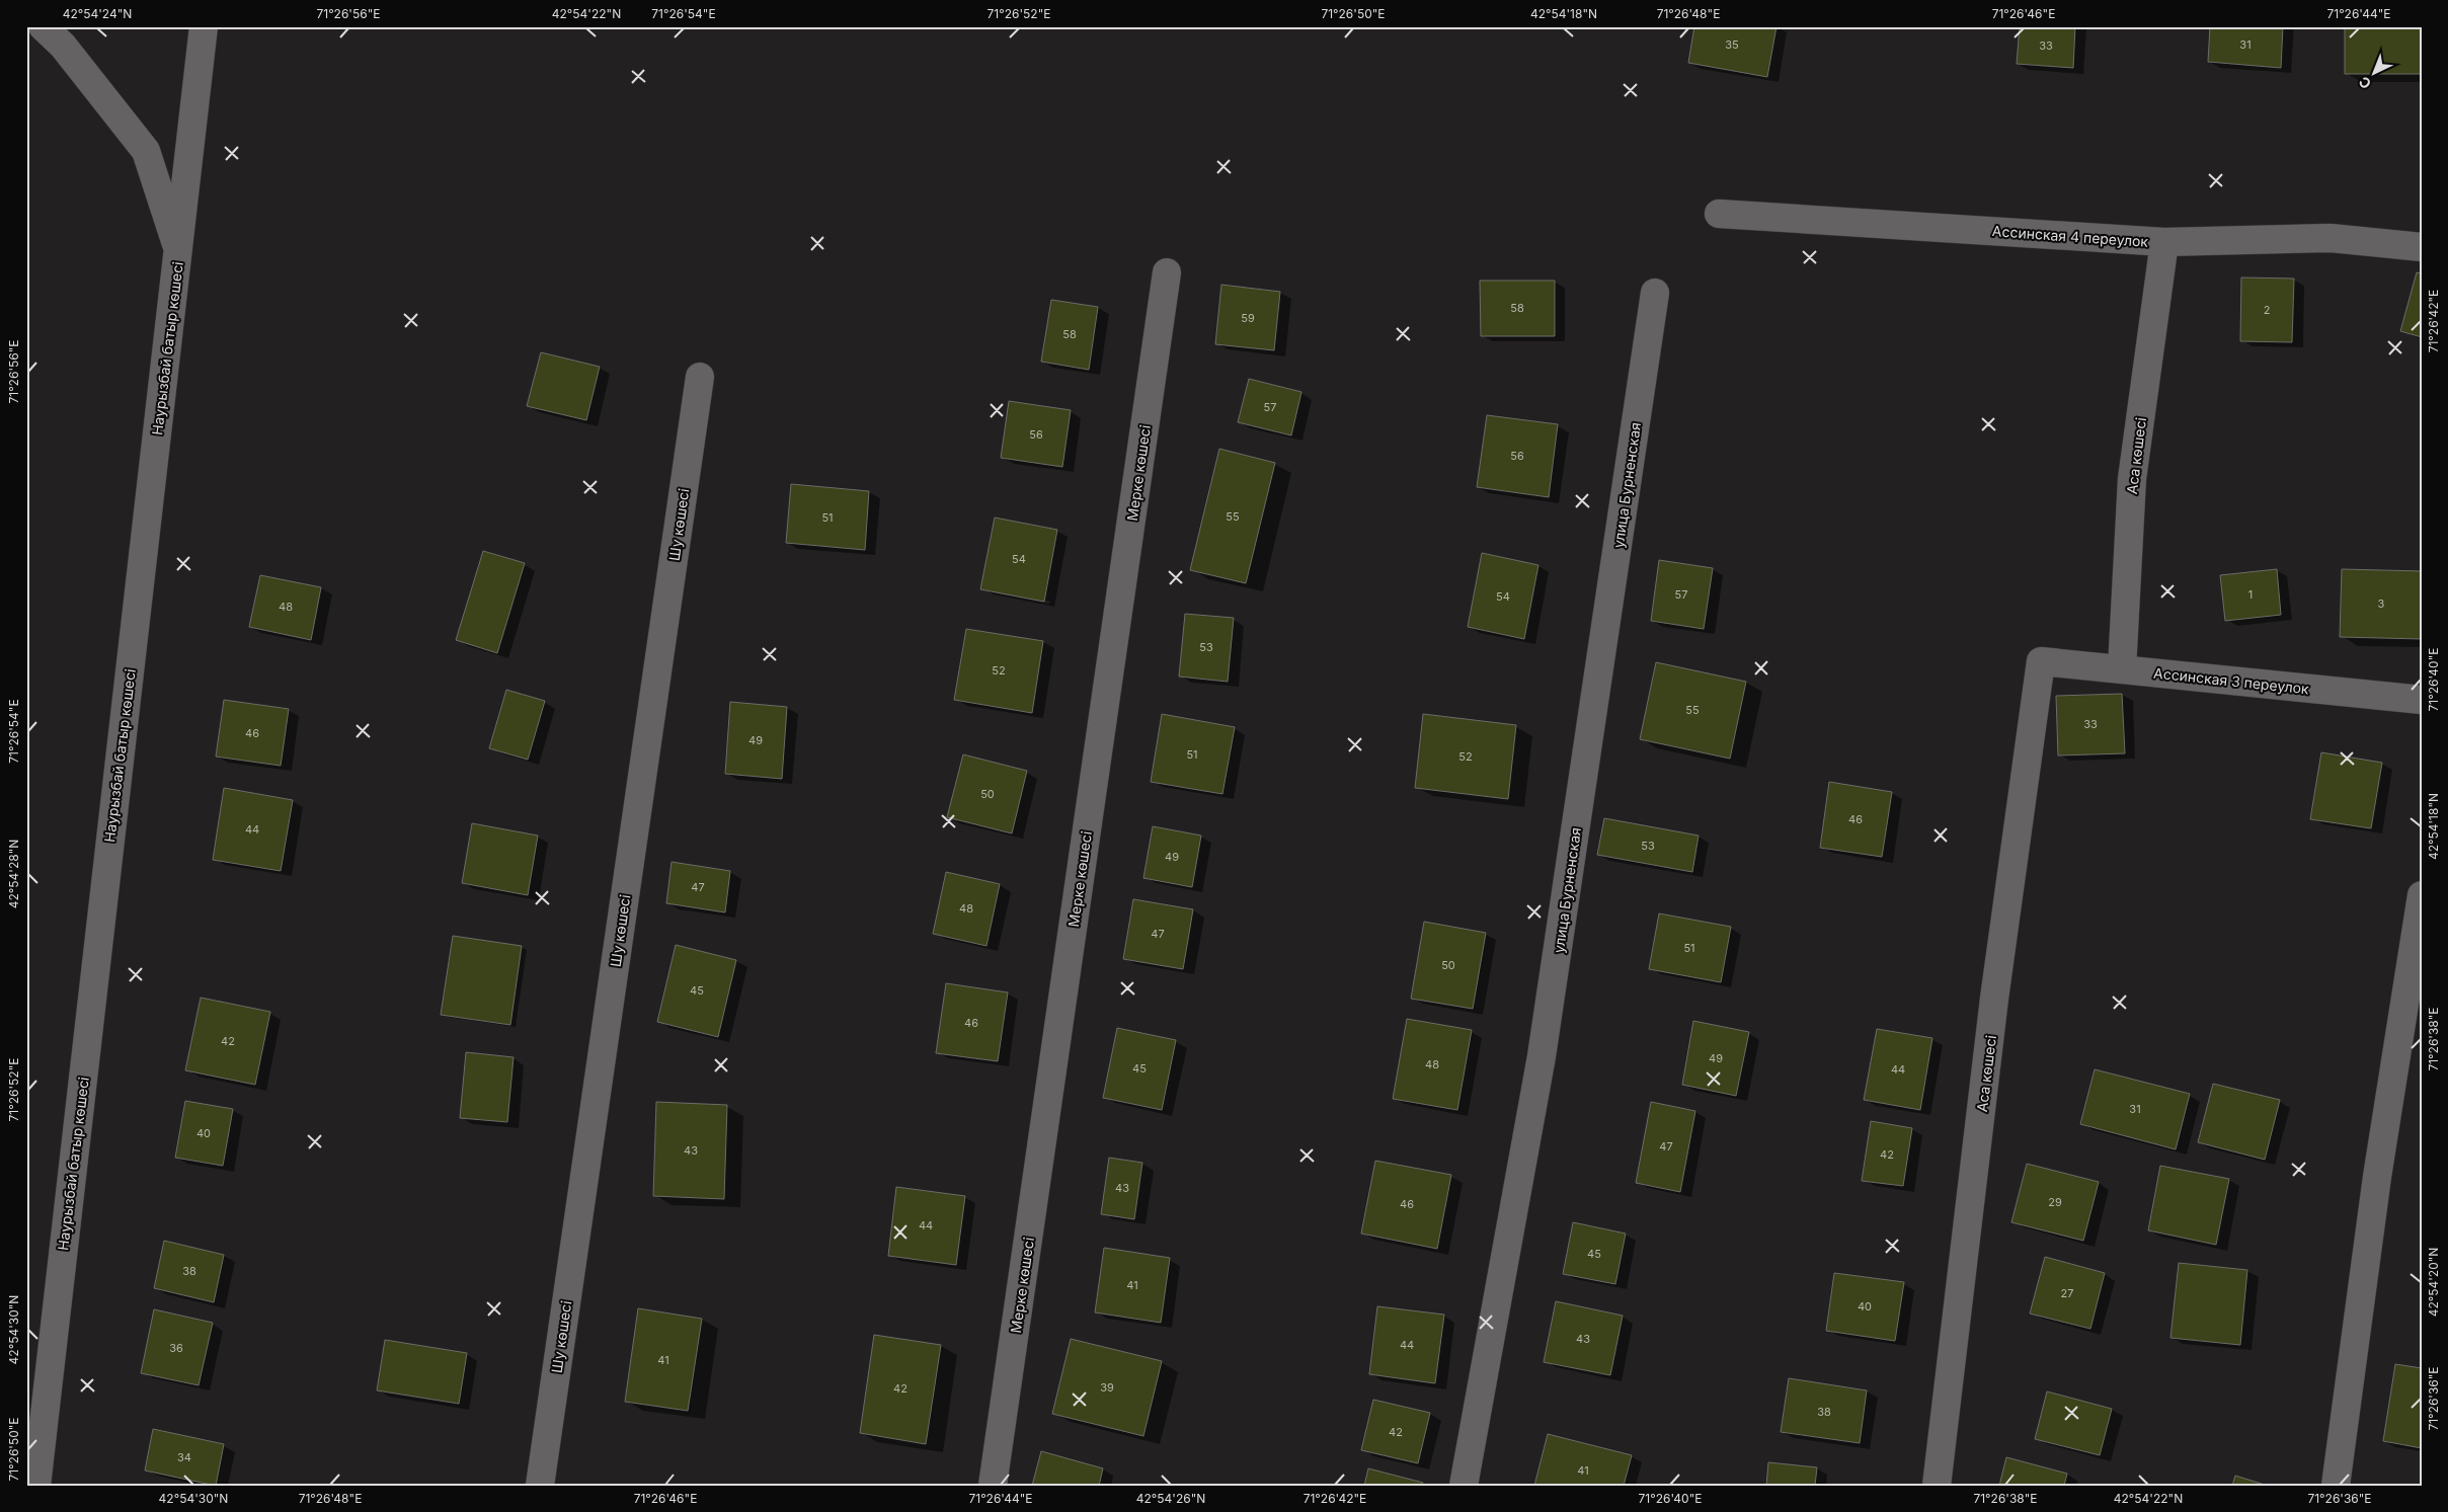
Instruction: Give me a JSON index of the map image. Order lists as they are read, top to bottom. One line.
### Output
{"streets":{"street":["Ассинская 4 переулок","Наурызбай батыр көшесі","Аса көшесі","Мерке көшесі","улица Бурненская","Шу көшесі","Ассинская 3 переулок"]},"crossings":[["Ассинская 4 переулок","Аса көшесі"],["Аса көшесі","Ассинская 3 переулок"]],"house_numbers":["35","31","33","58","2","59","58","57","56","56","55","51","54","57","1","54","3","48","53","52","55","33","46","49","51","52","50","46","44","53","49","47","48","47","51","50","45","46","42","49","48","45","44","31","40","47","43","42","43","29","46","44","45","38","41","27","40","43","44","36","41","39","42","38","42","34","41"],"north":"bottom left","coordinates":["42°54'24\"N","71°26'56\"E","42°54'22\"N","71°26'54\"E","71°26'52\"E","71°26'50\"E","42°54'18\"N","71°26'48\"E","71°26'46\"E","71°26'44\"E","71°26'42\"E","71°26'40\"E","42°54'28\"N","71°26'38\"E","42°54'20\"N","42°54'30\"N","71°26'36\"E","42°54'26\"N"]}
